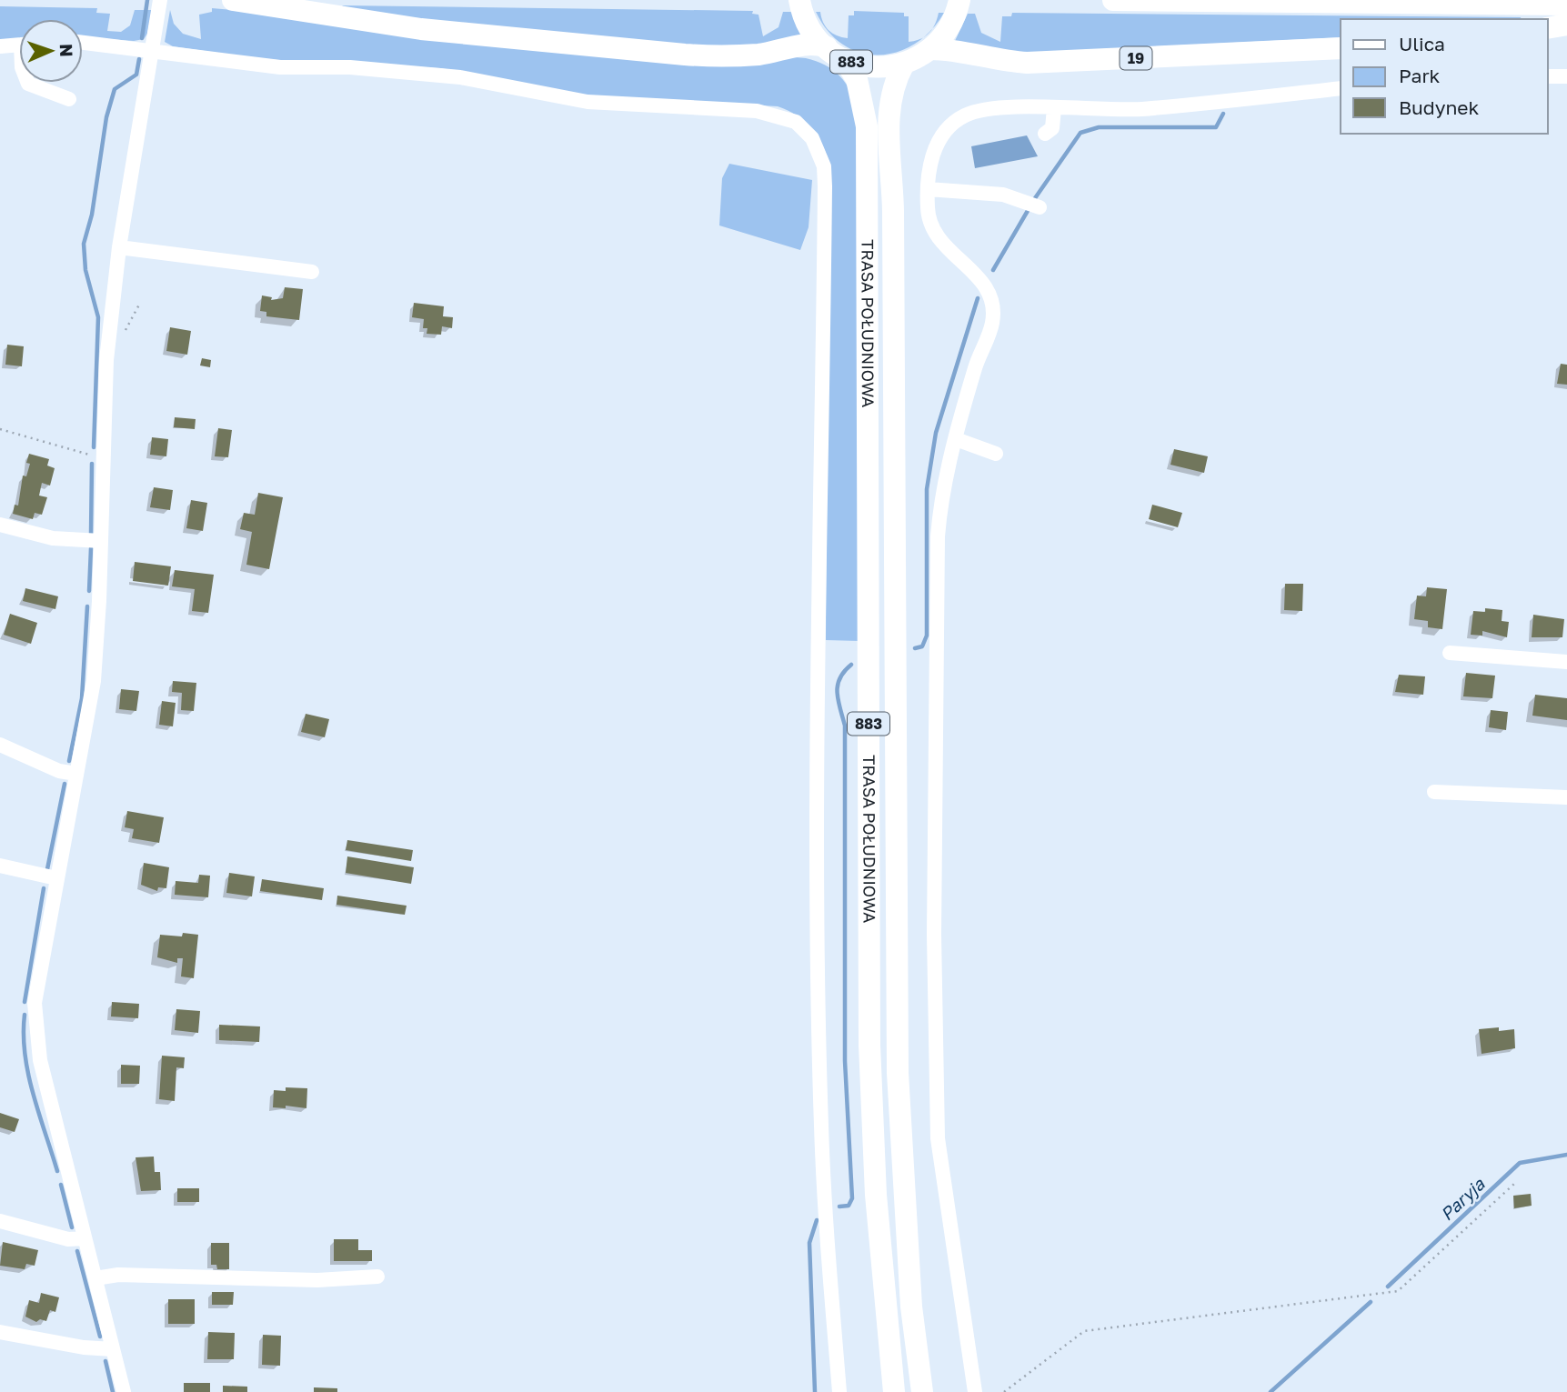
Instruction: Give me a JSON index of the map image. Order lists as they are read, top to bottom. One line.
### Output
{"streets":{"highway":["19","883","TRASA POŁUDNIOWA"]},"crossings":[["19","883"],["883","TRASA POŁUDNIOWA"]],"water":["Paryja"],"legend":["Ulica","Park","Budynek"],"north":"right"}
